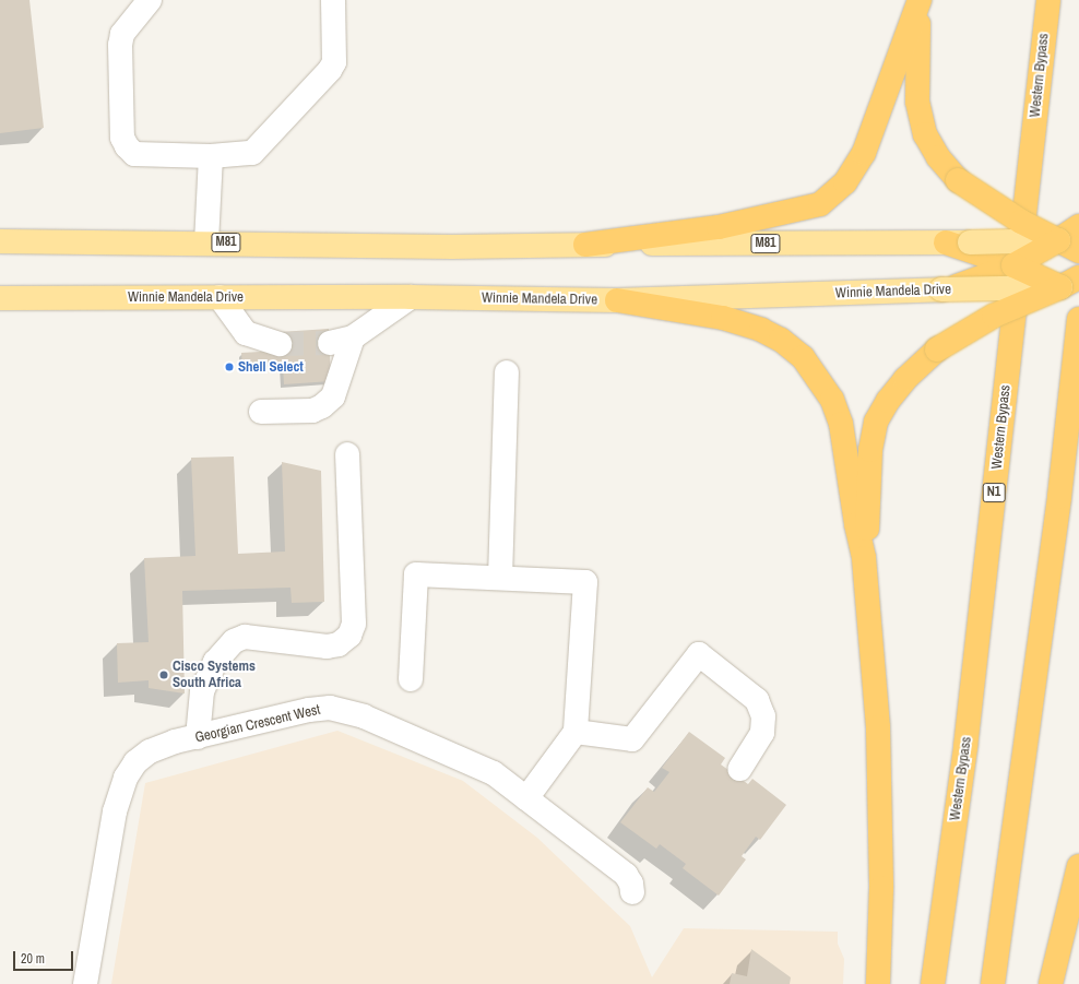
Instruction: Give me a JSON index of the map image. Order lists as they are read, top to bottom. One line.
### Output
{"streets":{"highway":["Western Bypass","N1"],"main road":["M81","Winnie Mandela Drive"],"street":["Georgian Crescent West"]},"places":["Shell Select","Cisco Systems South Africa"],"scale_bar":"20 m"}
